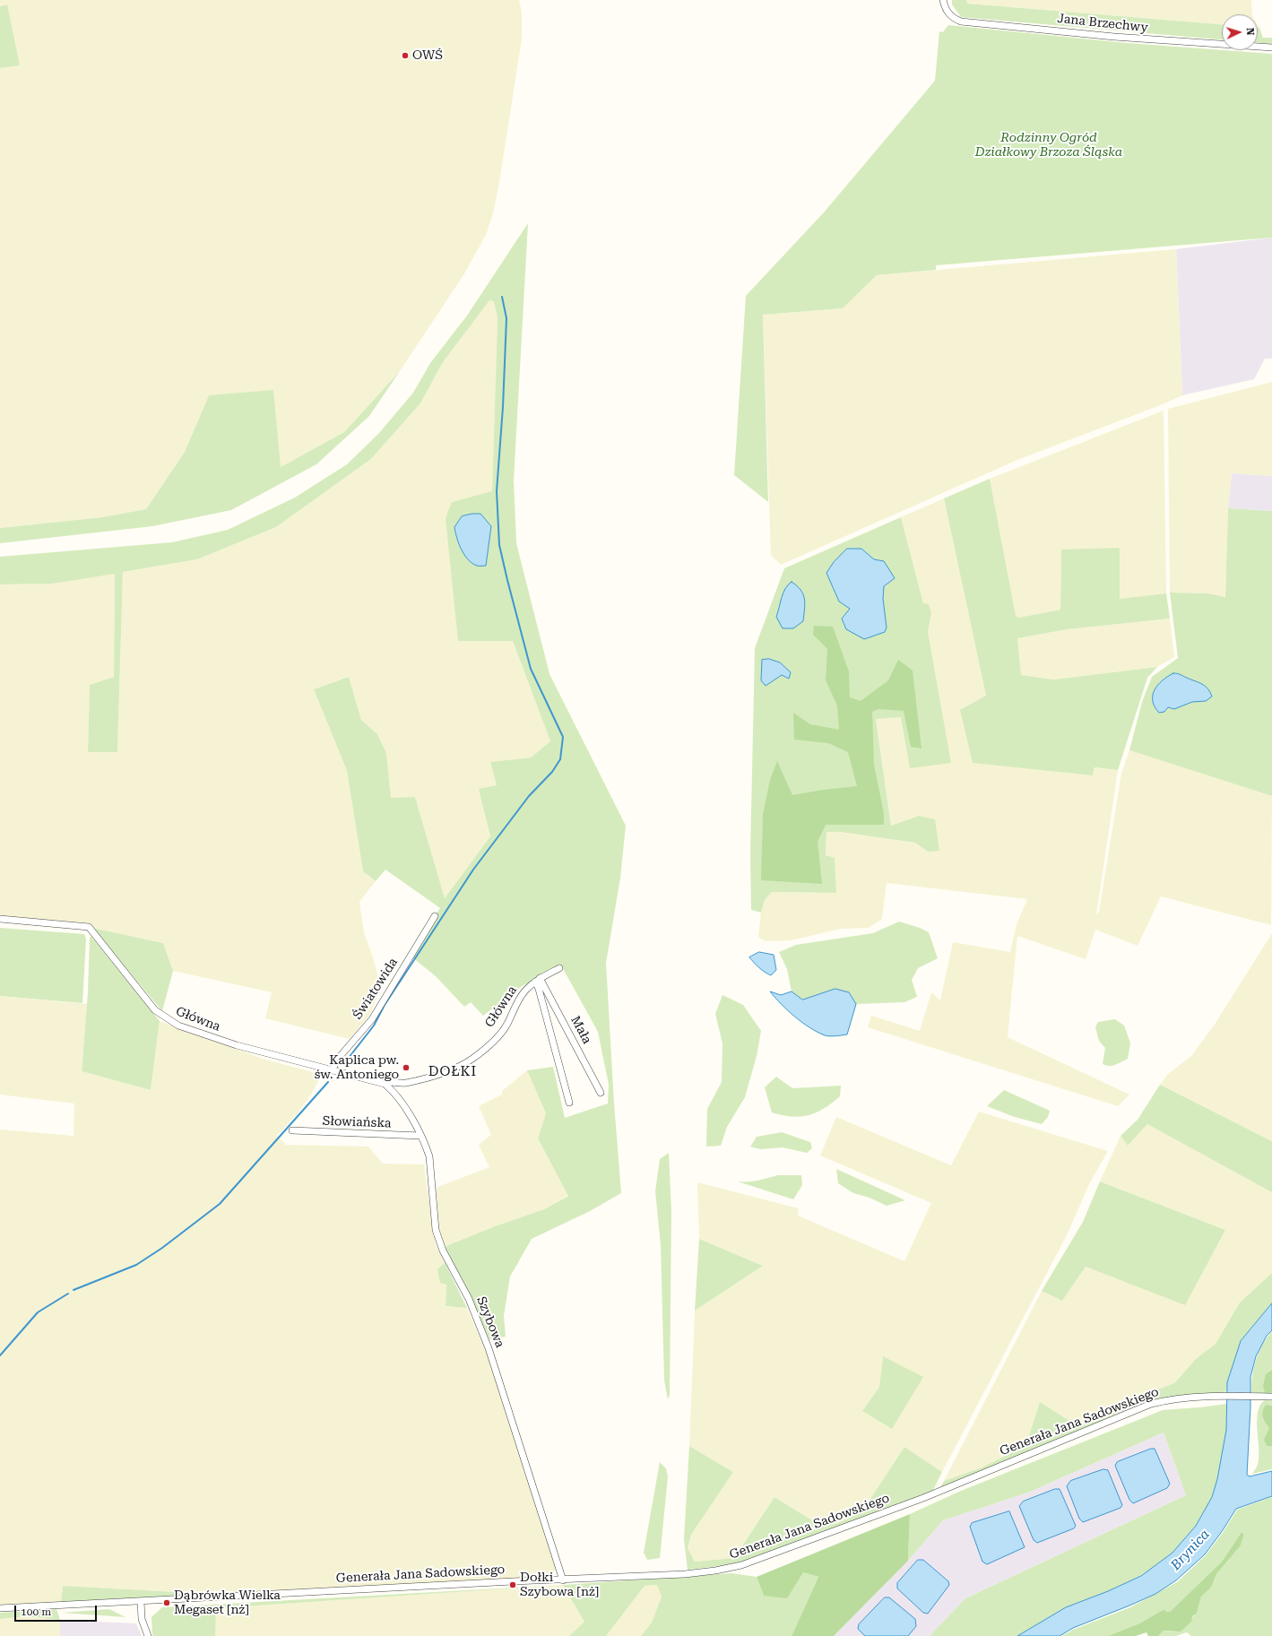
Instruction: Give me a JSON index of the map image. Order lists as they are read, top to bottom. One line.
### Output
{"streets":{"street":["Jana Brzechwy","Światowida","Główna","Mała","Słowiańska","Szybowa","Generała Jana Sadowskiego"]},"crossings":[["Światowida","Główna"],["Główna","Mała"],["Główna","Szybowa"],["Słowiańska","Szybowa"],["Szybowa","Generała Jana Sadowskiego"]],"districts":["DOŁKI"],"water":["Brynica"],"parks":["Rodzinny Ogród Działkowy Brzoza Śląska"],"places":["OWŚ","Kaplica pw. św. Antoniego","Dołki Szybowa [nż]","Dąbrówka Wielka Megaset [nż]"],"scale_bar":"100 m","north":"right"}
